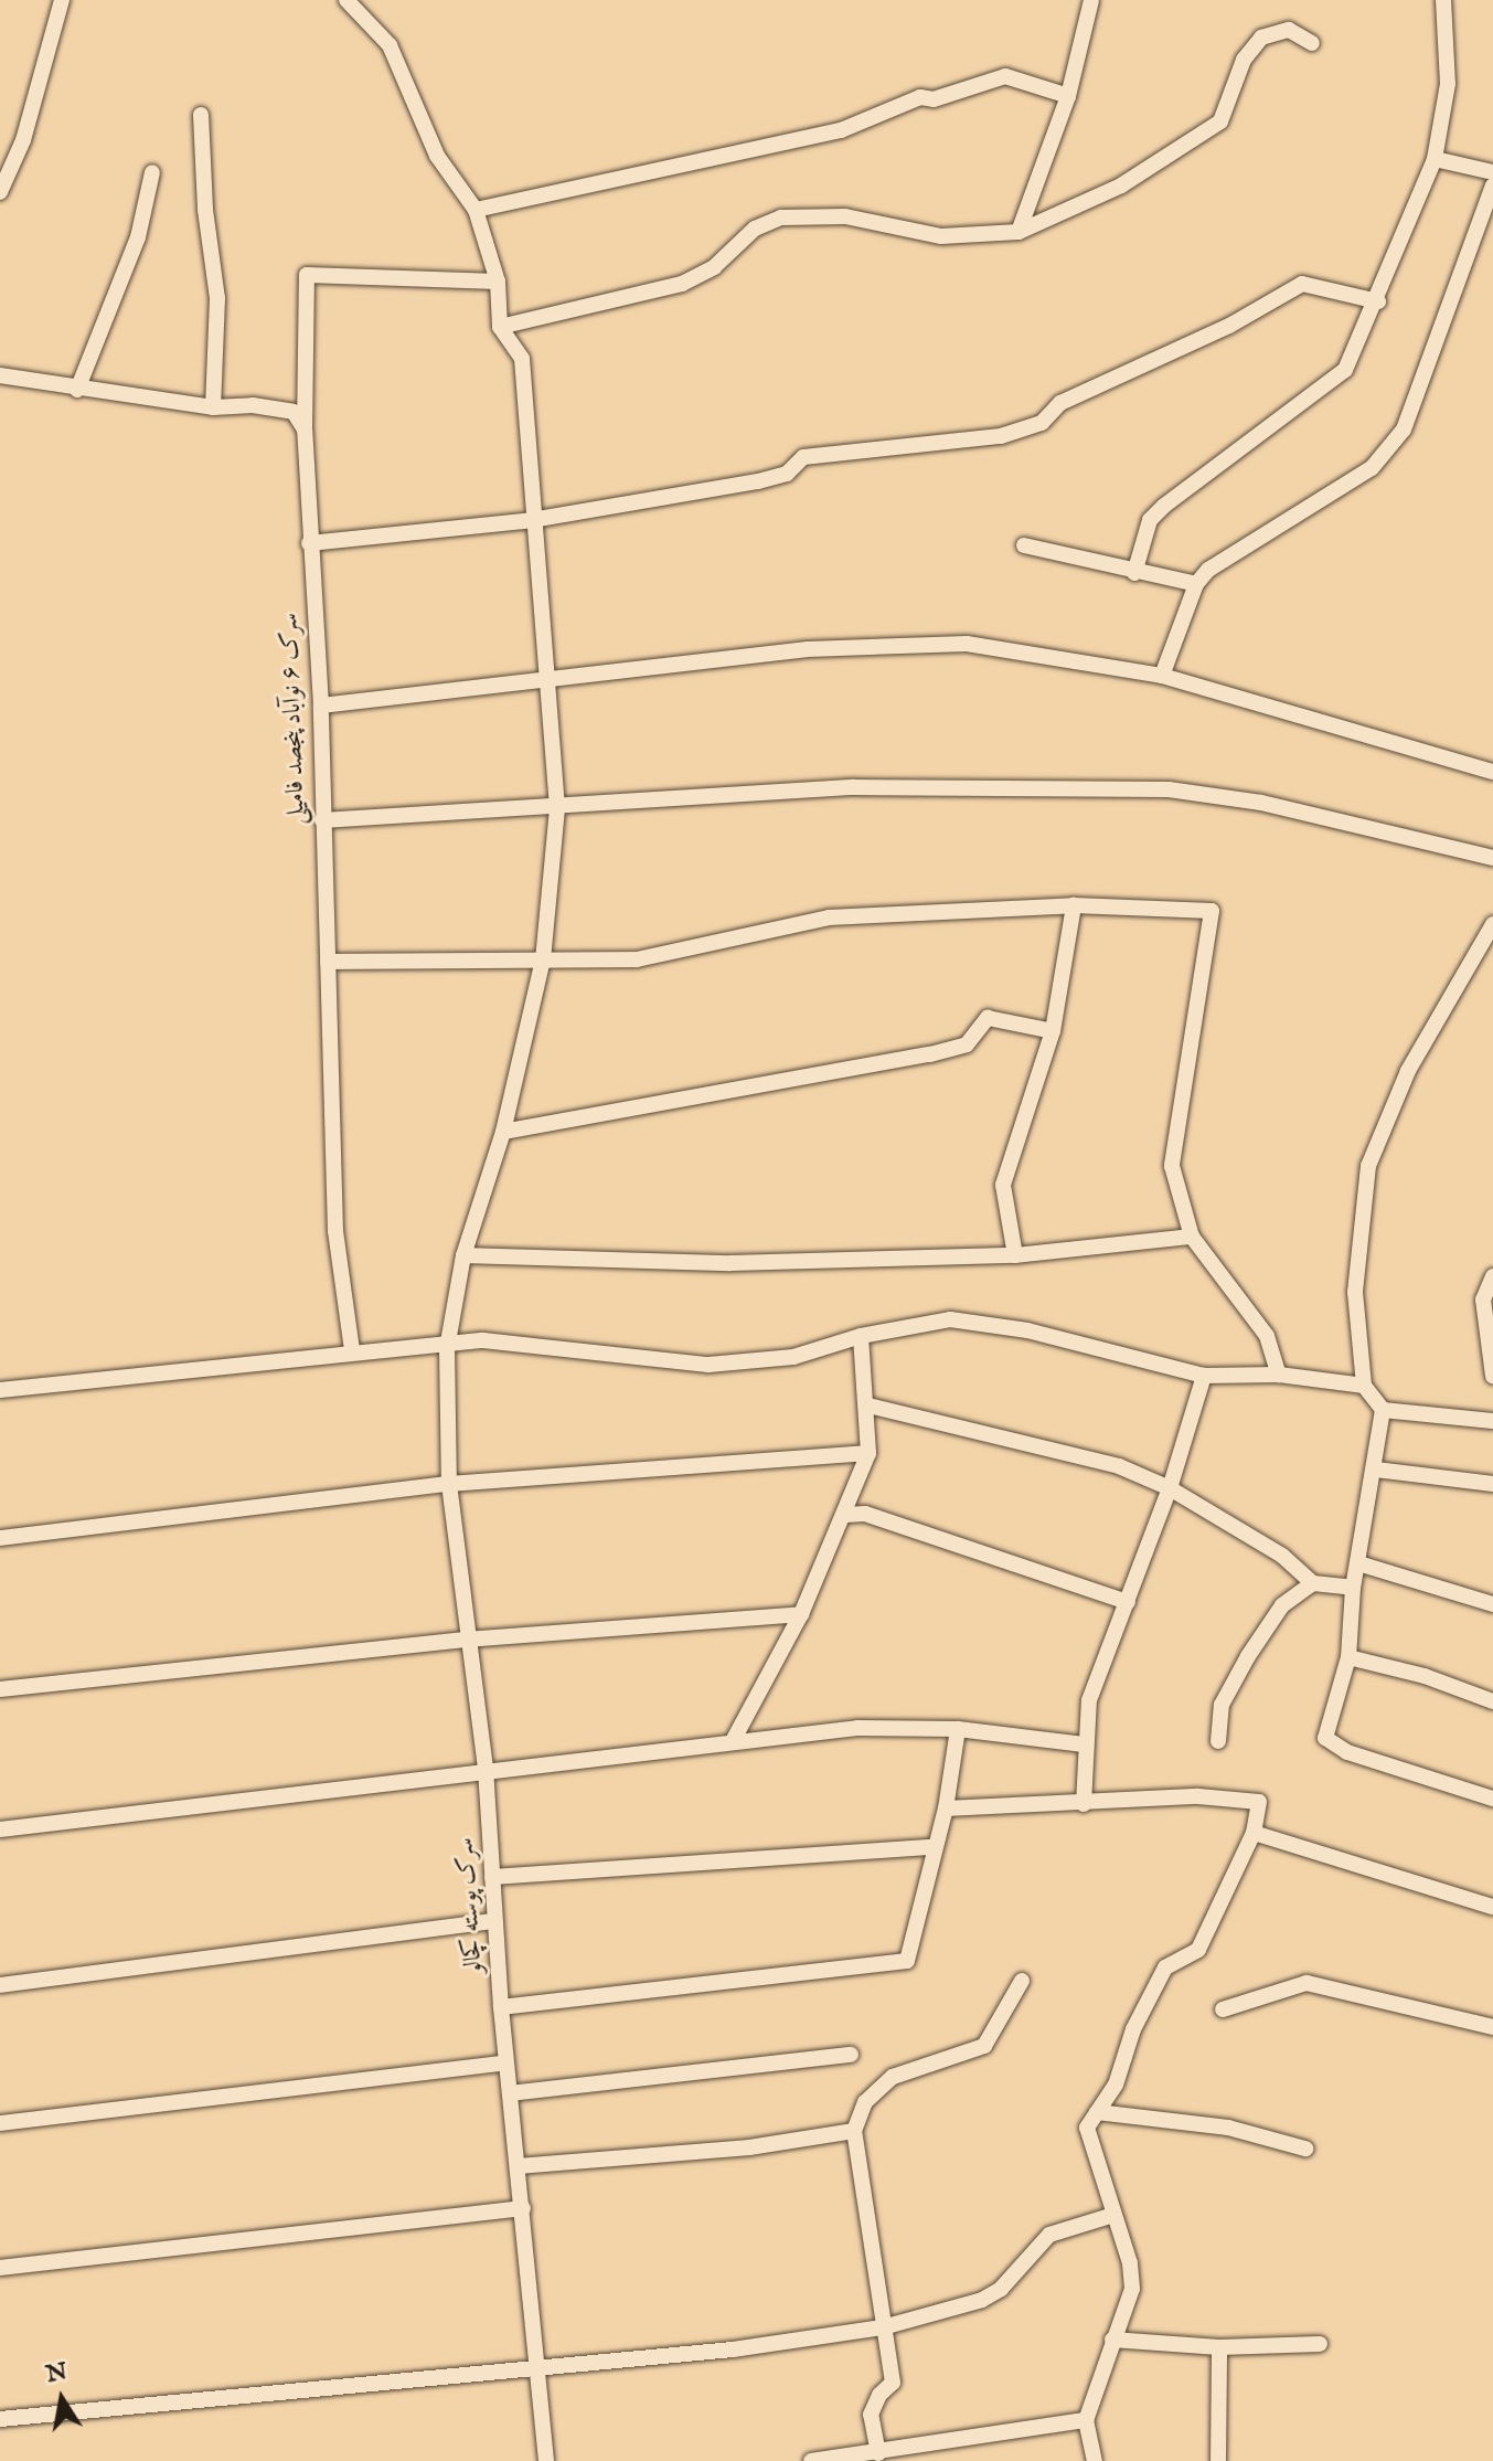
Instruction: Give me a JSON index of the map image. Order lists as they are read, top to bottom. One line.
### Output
{"streets":{"street":["سرک ۶ نوآباد پنجصد فامیلی","سرک پوسته کچالو"]},"north":"top"}
